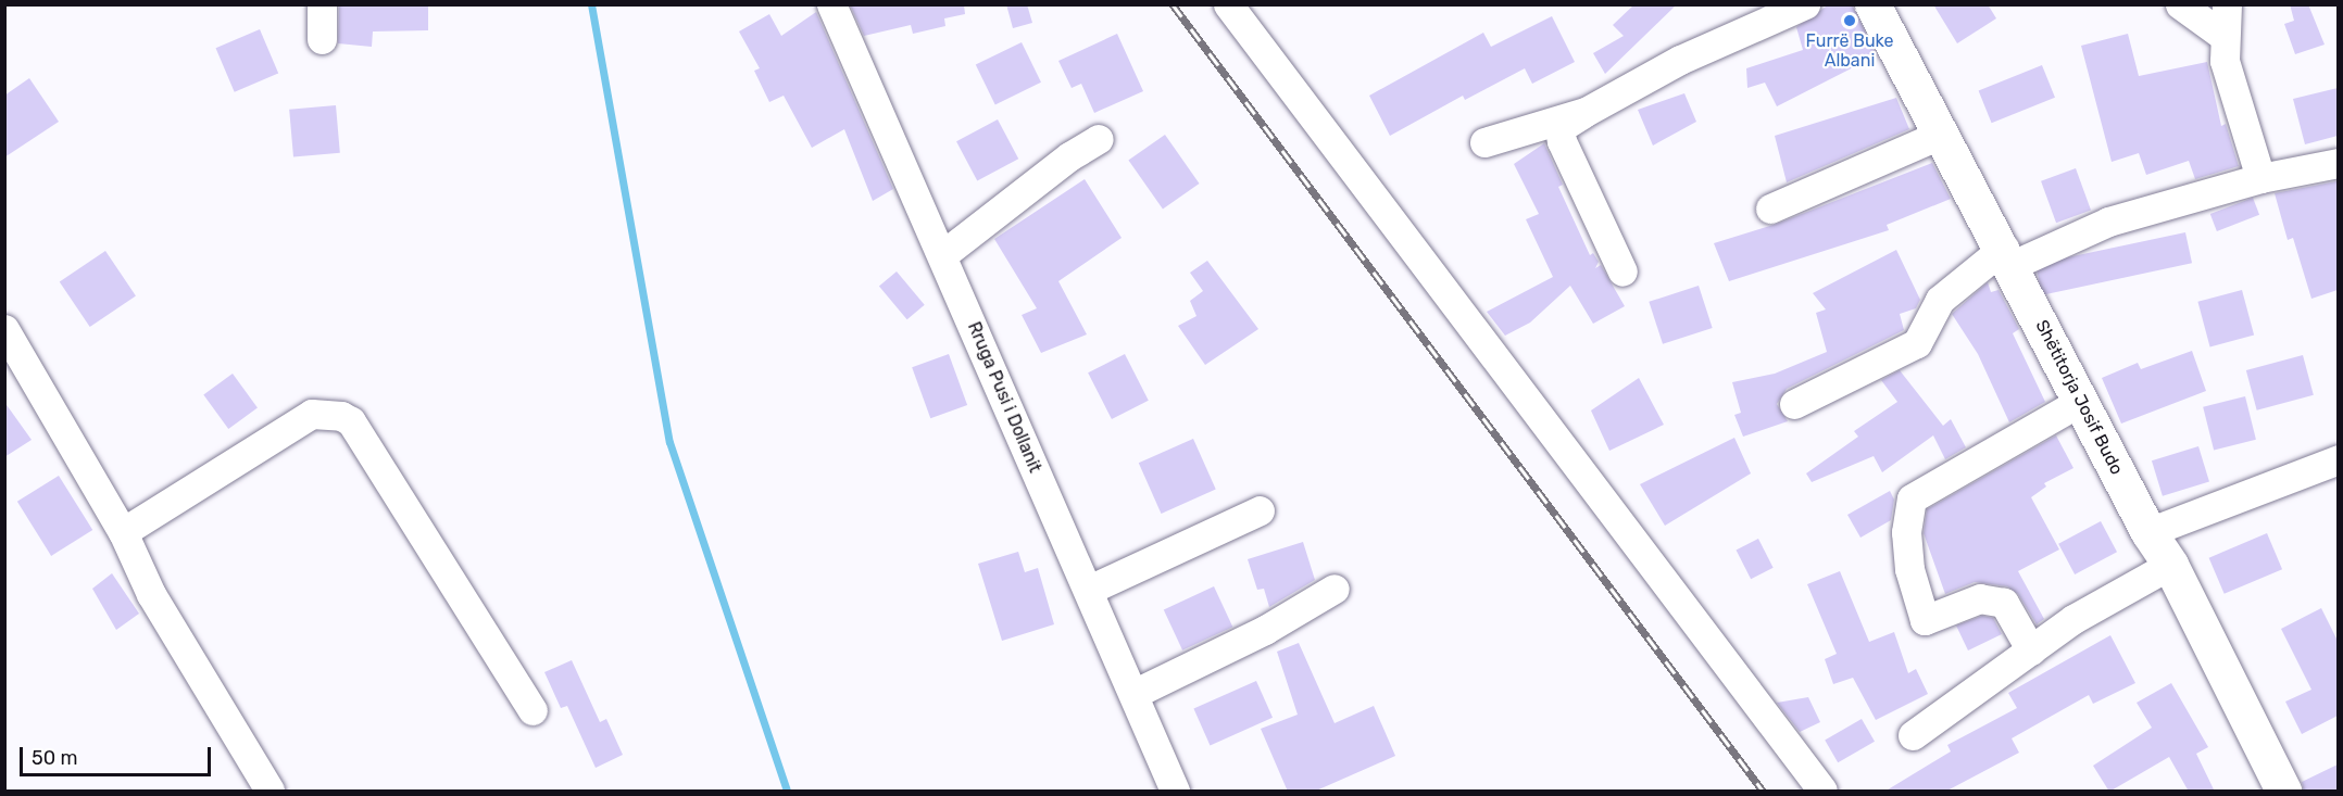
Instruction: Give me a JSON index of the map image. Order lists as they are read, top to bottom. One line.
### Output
{"streets":{"main road":["Shëtitorja Josif Budo"],"street":["Rruga Pusi i Dollanit"]},"places":["Furrë Buke Albani"],"scale_bar":"50 m"}
